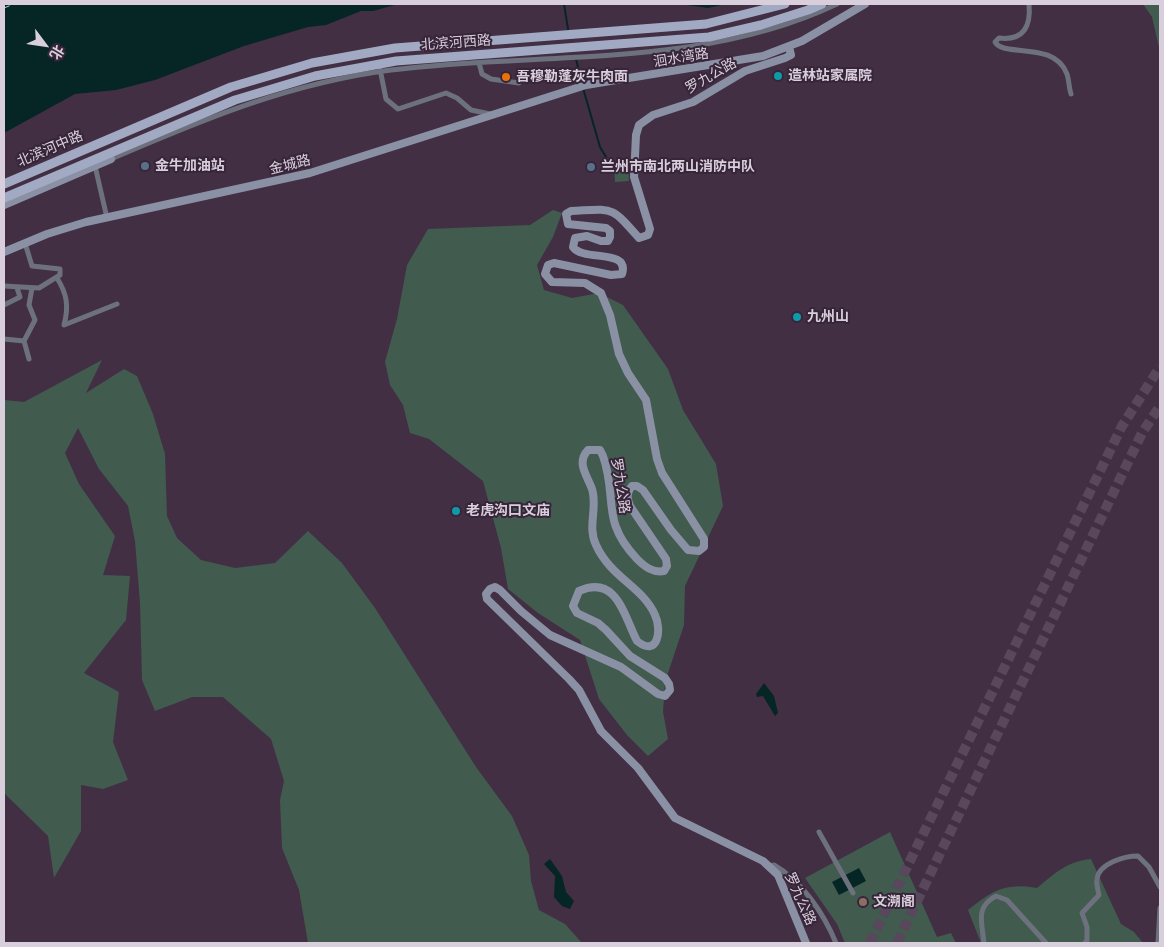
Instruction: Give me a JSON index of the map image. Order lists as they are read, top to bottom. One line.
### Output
{"streets":{"main road":["北滨河西路","北滨河中路"],"street":["洄水湾路","罗九公路","金城路"]},"crossings":[["北滨河西路","北滨河中路"],["洄水湾路","罗九公路"],["洄水湾路","金城路"]],"places":["造林站家属院","吾穆勒蓬灰牛肉面","金牛加油站","兰州市南北两山消防中队","九州山","老虎沟口文庙","文溯阁"],"north":"bottom right"}
